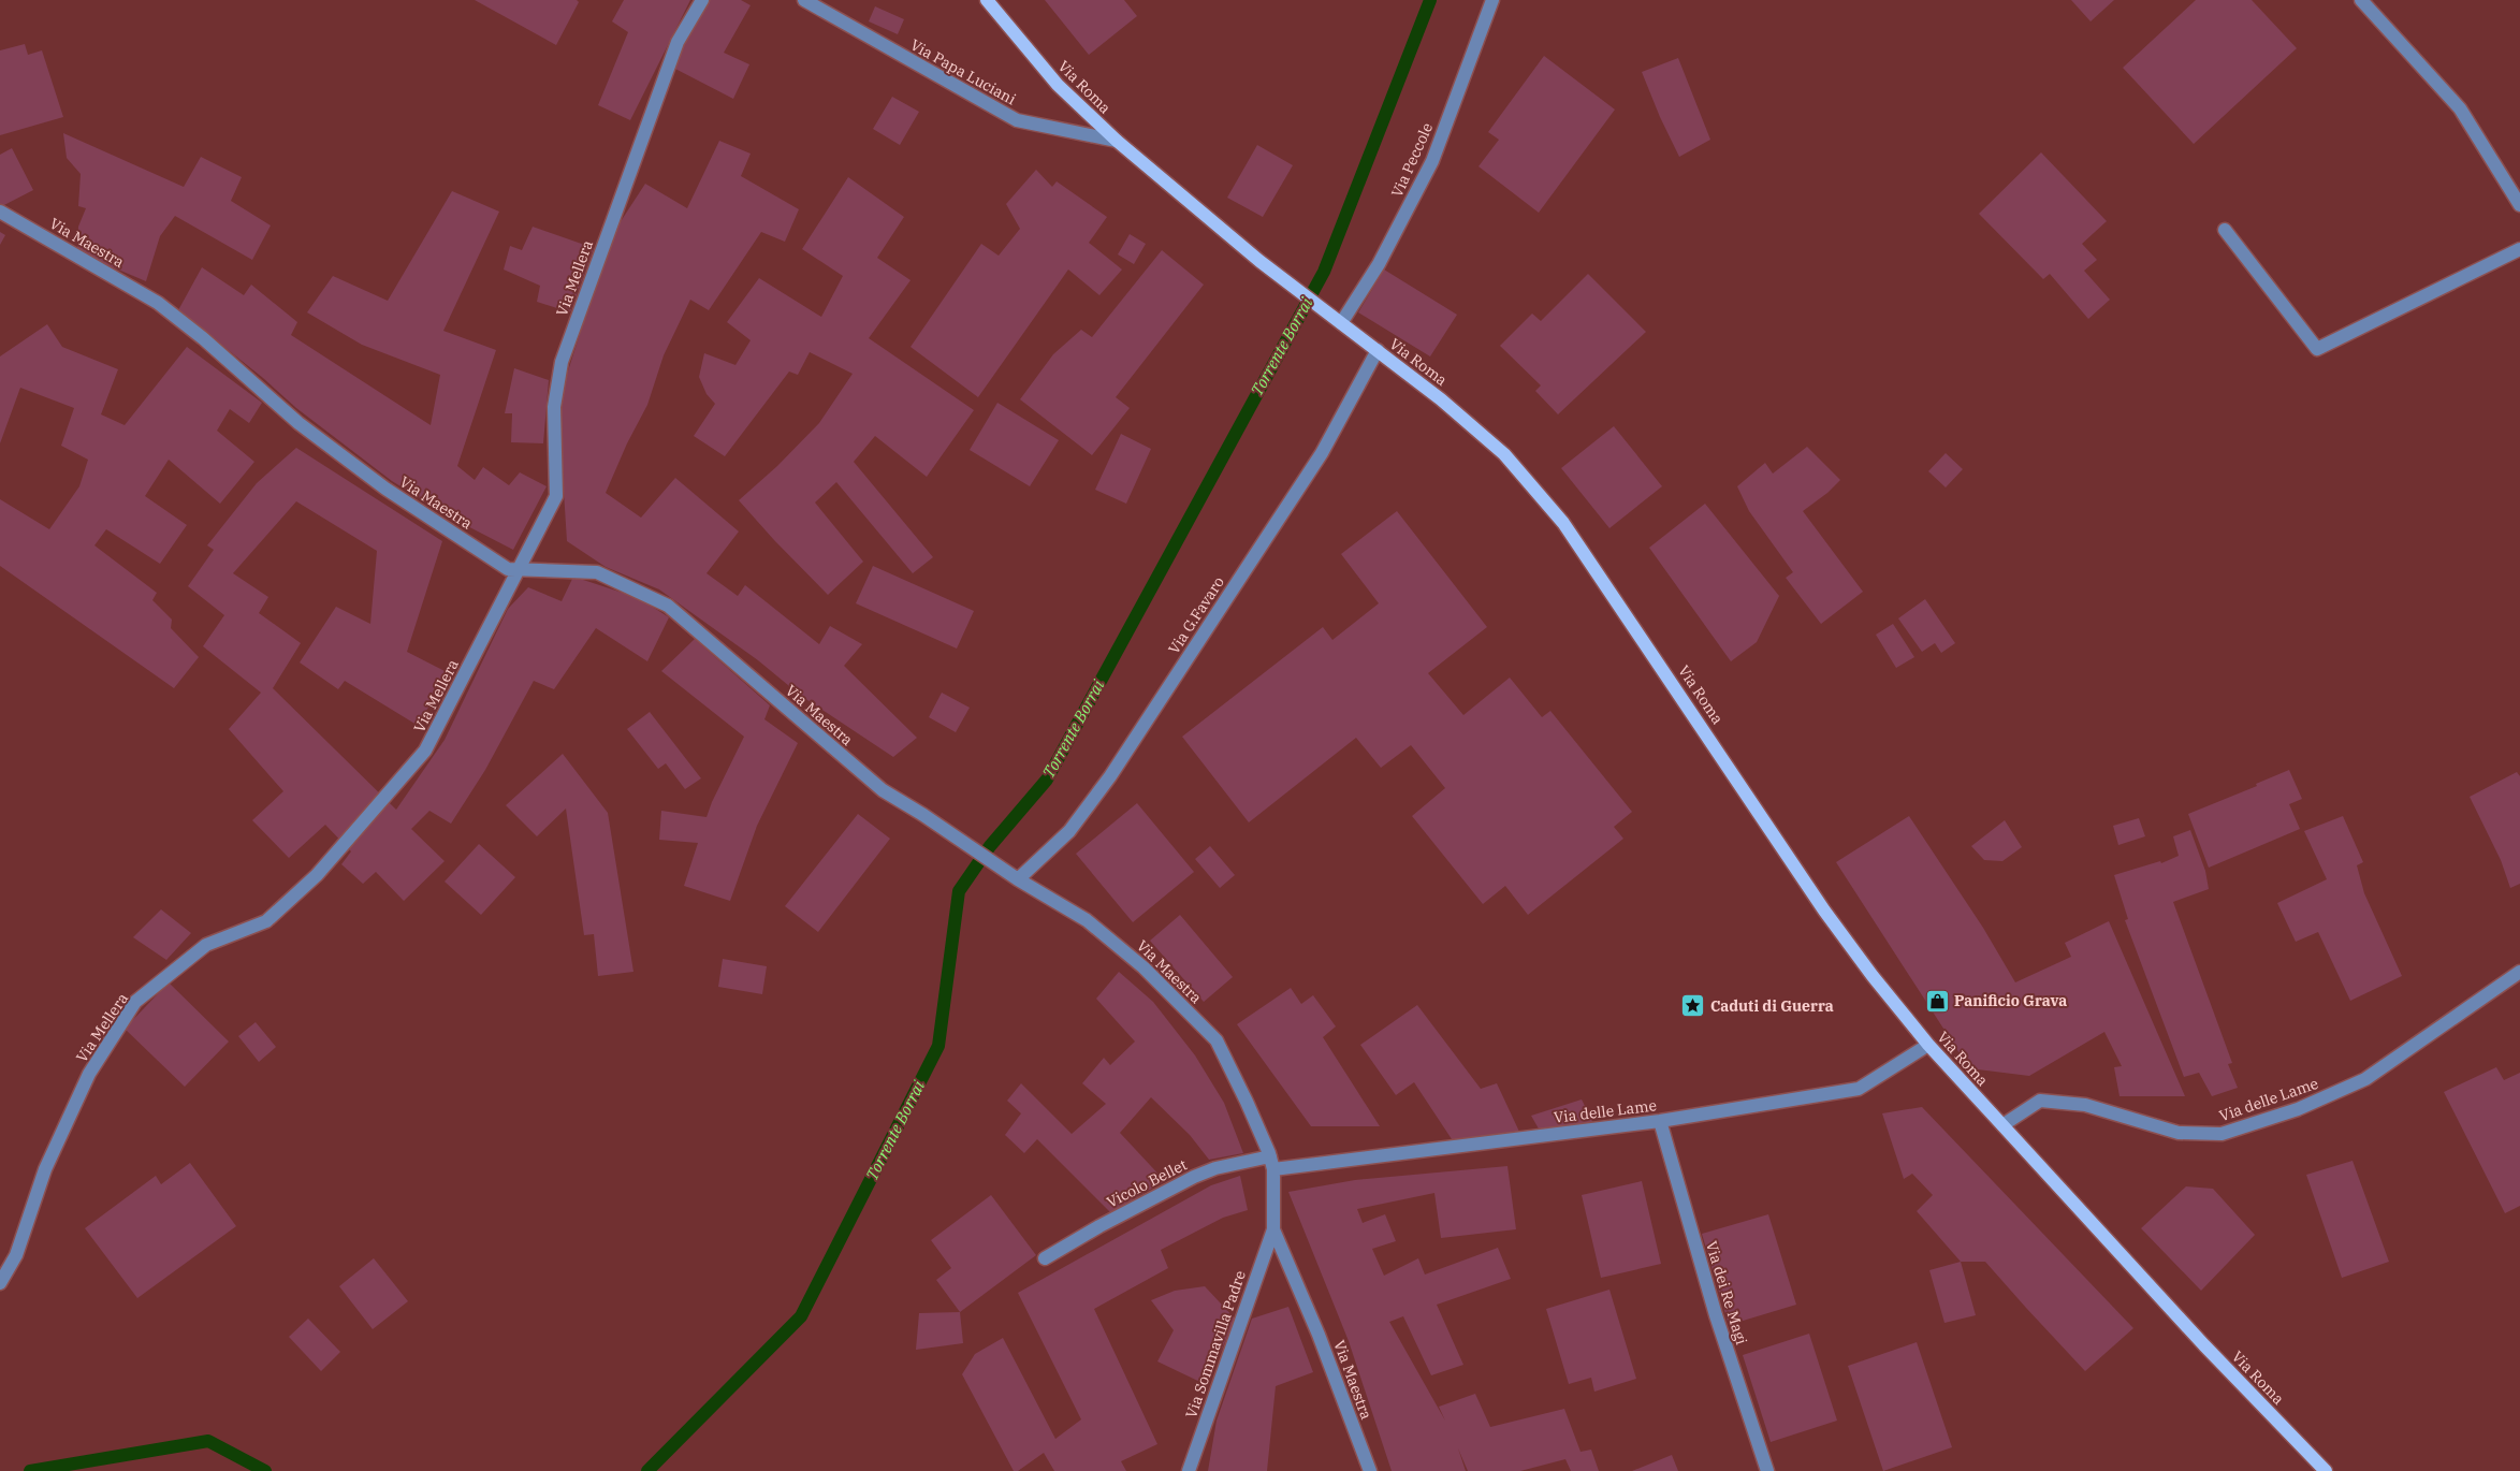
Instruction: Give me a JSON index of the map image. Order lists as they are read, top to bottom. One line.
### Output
{"streets":{"main road":["Via Roma"],"street":["Via Papa Luciani","Via Peccole","Via Maestra","Via Mellera","Via G.Favaro","Via delle Lame","Vicolo Bellet","Via dei Re Magi","Via Sommavilla Padre"]},"crossings":[["Via Papa Luciani","Via Roma"],["Via Roma","Via Peccole"],["Via Roma","Via G.Favaro"],["Via Roma","Via delle Lame"],["Via Maestra","Via Mellera"],["Via Maestra","Via G.Favaro"],["Via Maestra","Via delle Lame"],["Via Maestra","Vicolo Bellet"],["Via Maestra","Via Sommavilla Padre"],["Via delle Lame","Vicolo Bellet"],["Via delle Lame","Via dei Re Magi"]],"water":["Torrente Borrai"],"places":{"shop":["Panificio Grava"],"place":["Caduti di Guerra"]}}
